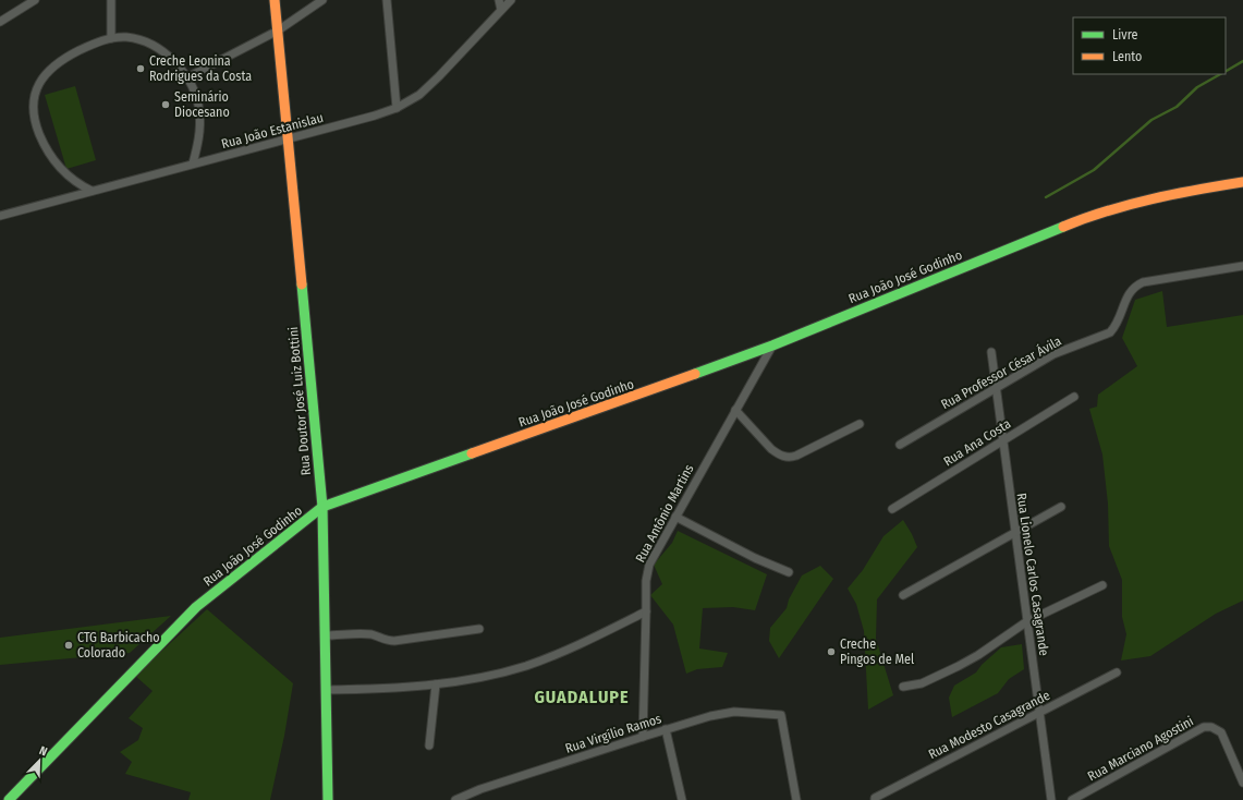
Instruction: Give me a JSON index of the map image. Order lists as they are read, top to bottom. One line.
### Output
{"streets":{"street":["Rua João Estanislau","Rua João José Godinho","Rua Professor César Ávila","Rua Doutor José Luiz Bottini","Rua Ana Costa","Rua Antônio Martins","Rua Lionelo Carlos Casagrande","Rua Modesto Casagrande","Rua Virgílio Ramos","Rua Marciano Agostini"]},"crossings":[["Rua João Estanislau","Rua Doutor José Luiz Bottini"],["Rua João José Godinho","Rua Doutor José Luiz Bottini"],["Rua João José Godinho","Rua Antônio Martins"],["Rua Professor César Ávila","Rua Lionelo Carlos Casagrande"],["Rua Ana Costa","Rua Lionelo Carlos Casagrande"],["Rua Antônio Martins","Rua Virgílio Ramos"],["Rua Lionelo Carlos Casagrande","Rua Modesto Casagrande"]],"districts":["GUADALUPE"],"places":["Creche Leonina Rodrigues da Costa","Seminário Diocesano","CTG Barbicacho Colorado","Creche Pingos de Mel"],"legend":["Livre","Lento"],"north":"top right"}
